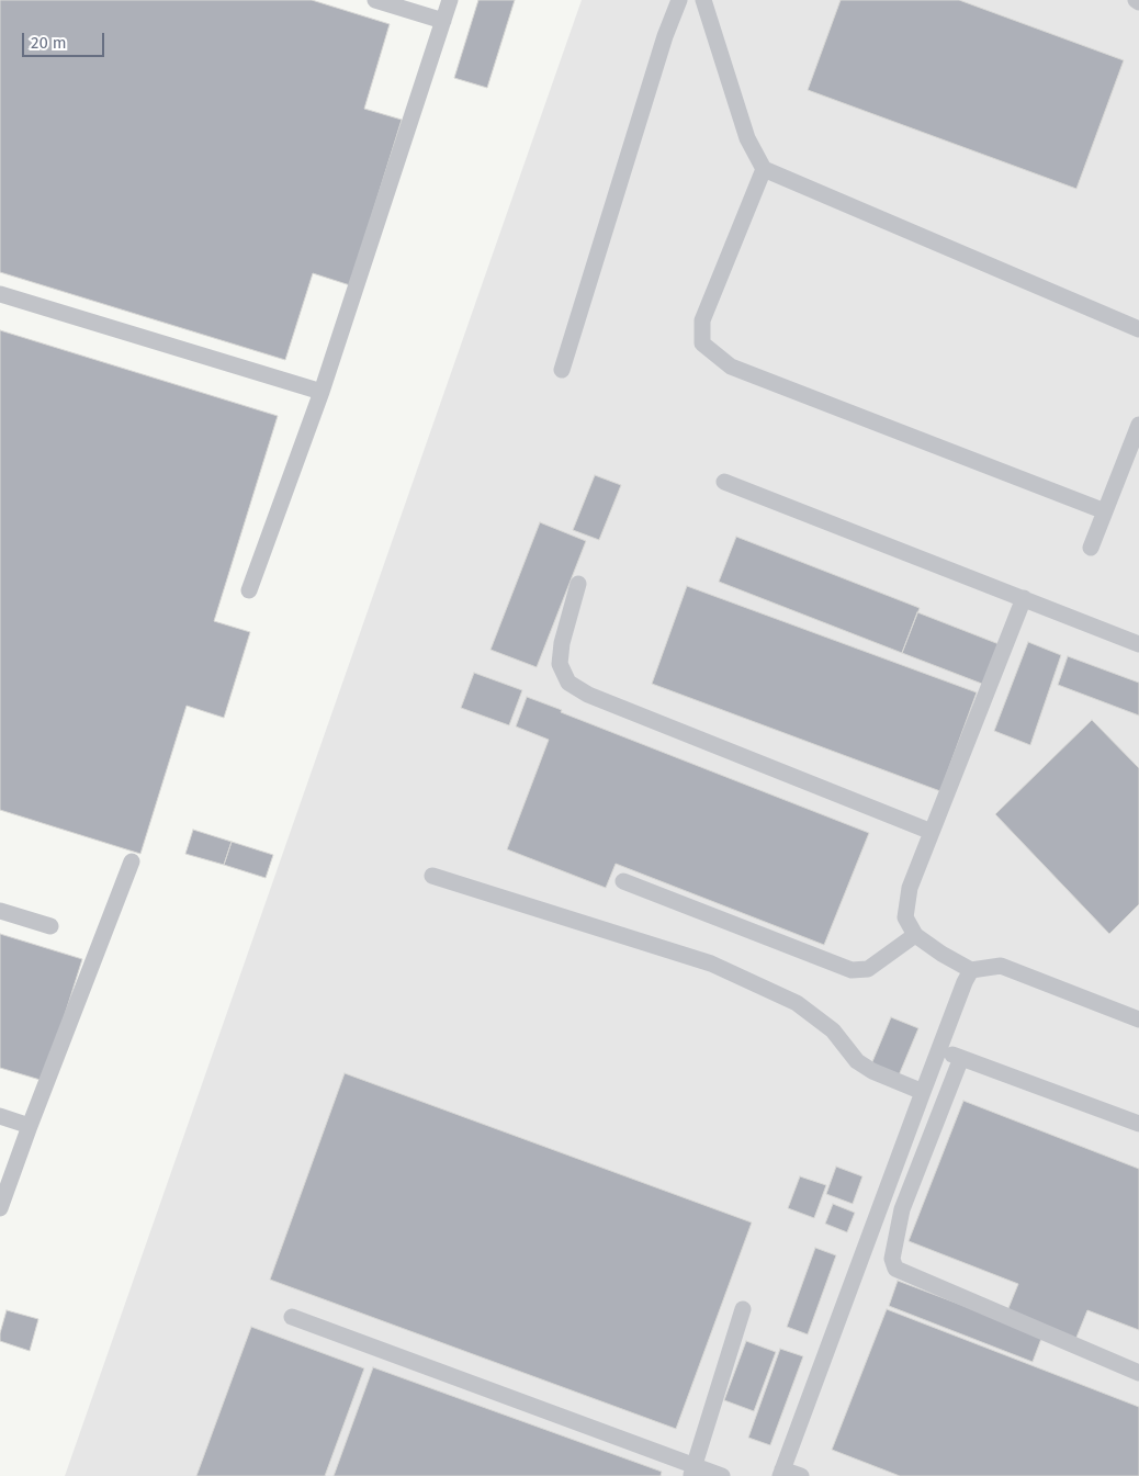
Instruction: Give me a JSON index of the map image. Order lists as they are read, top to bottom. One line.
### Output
{"scale_bar":"20 m"}
